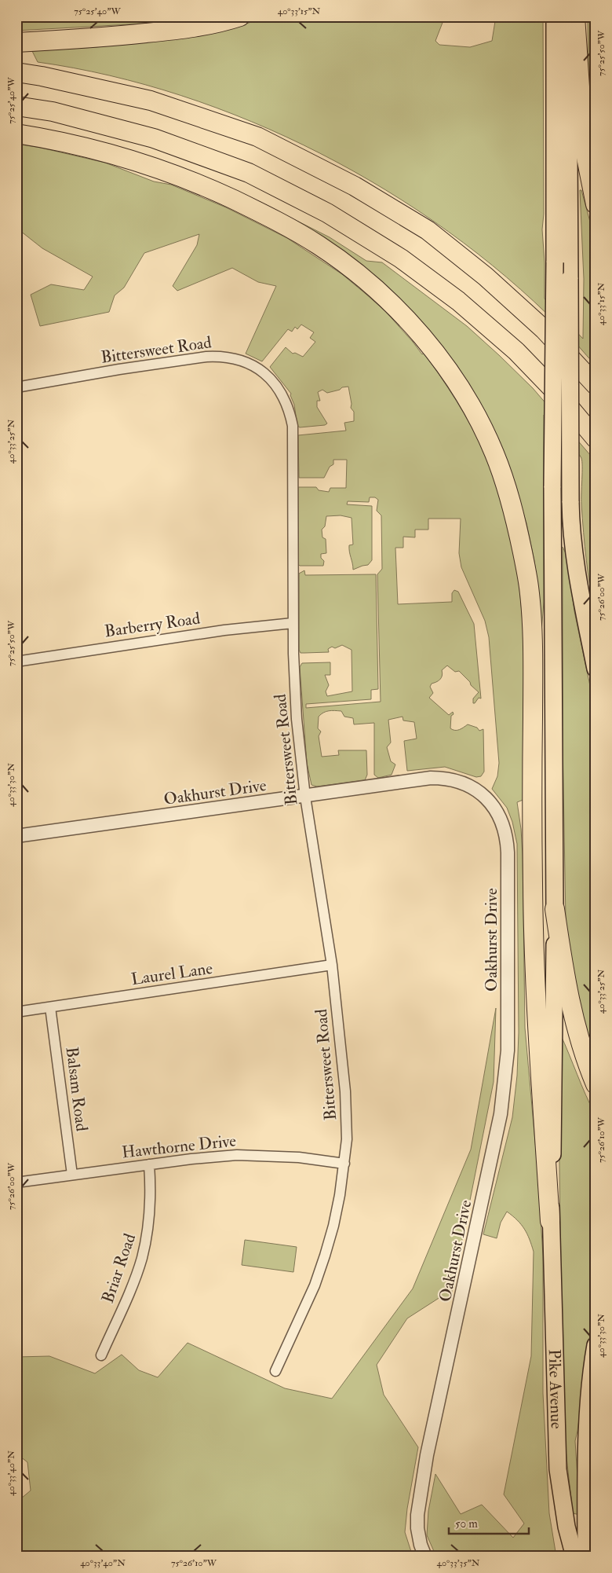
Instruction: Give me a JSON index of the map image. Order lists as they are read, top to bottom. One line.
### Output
{"streets":{"main road":["Pike Avenue"],"street":["Bittersweet Road","Barberry Road","Oakhurst Drive","Laurel Lane","Balsam Road","Hawthorne Drive","Briar Road"]},"crossings":[["Bittersweet Road","Barberry Road"],["Bittersweet Road","Oakhurst Drive"],["Bittersweet Road","Laurel Lane"],["Bittersweet Road","Hawthorne Drive"],["Laurel Lane","Balsam Road"],["Balsam Road","Hawthorne Drive"],["Hawthorne Drive","Briar Road"]],"scale_bar":"50 m","coordinates":["75°25'40\"W","40°33'15\"N","75°25'50\"W","40°33'25\"N","75°26'00\"W","40°33'30\"N","75°26'10\"W","40°33'40\"N","40°33'35\"N"]}
